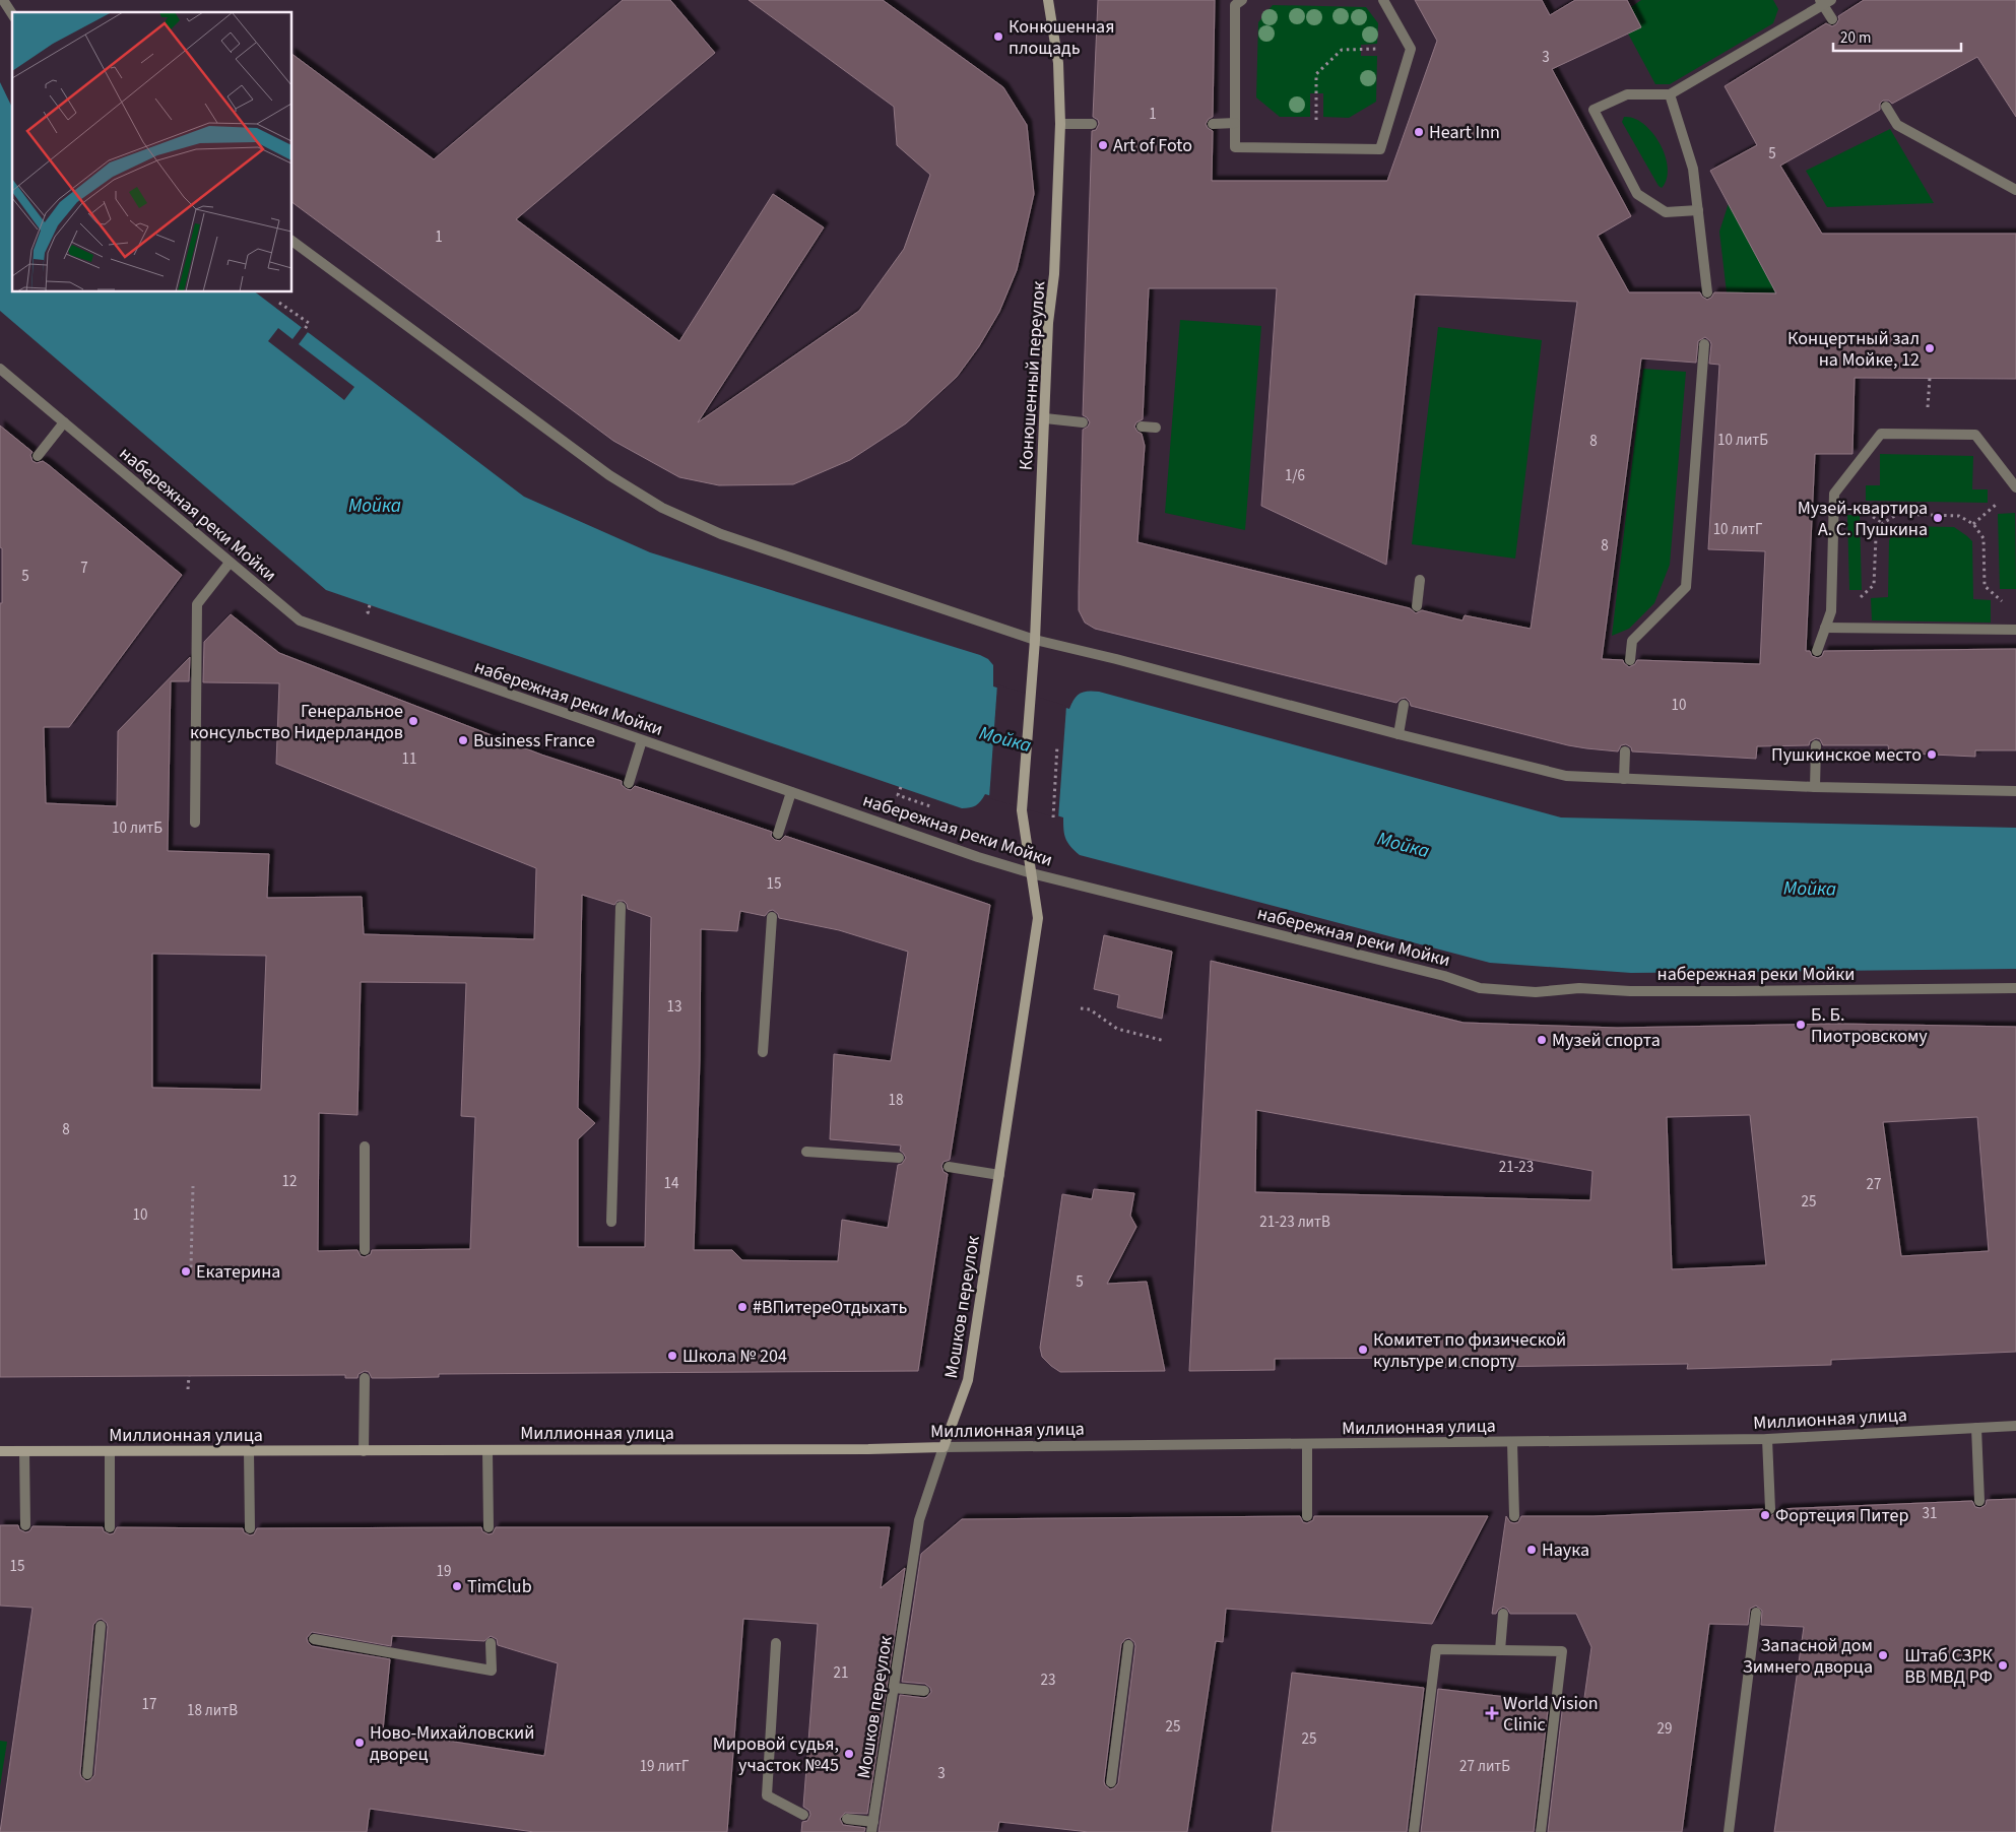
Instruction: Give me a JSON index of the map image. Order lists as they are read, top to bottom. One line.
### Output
{"streets":{"street":["Конюшенный переулок","набережная реки Мойки","Мошков переулок","Миллионная улица"]},"crossings":[["Конюшенный переулок","Мошков переулок"],["набережная реки Мойки","Мошков переулок"],["Мошков переулок","Миллионная улица"]],"water":["Мойка"],"places":{"other":["Конюшенная площадь","Heart Inn","Art of Foto","Концертный зал на Мойке, 12","Музей-квартира А. С. Пушкина","Генеральное консульство Нидерландов","Business France","Пушкинское место","Б. Б. Пиотровскому","Музей спорта","Екатерина","#ВПитереОтдыхать","Комитет по физической культуре и спорту","Школа № 204","Фортеция Питер","Наука","TimClub","Запасной дом Зимнего дворца","Штаб СЗРК ВВ МВД РФ","Ново-Михайловский дворец","Мировой судья, участок №45"],"health":["World Vision Clinic"]},"house_numbers":["3","1","5","1","10 литБ","8","1/6","10 литГ","8","7","5","10","11","10 литБ","15","13","18","8","21-23","12","14","27","25","10","21-23 литВ","5","31","15","19","21","23","17","18 литВ","25","29","25","19 литГ","27 литБ","3"],"scale_bar":"20 m"}
